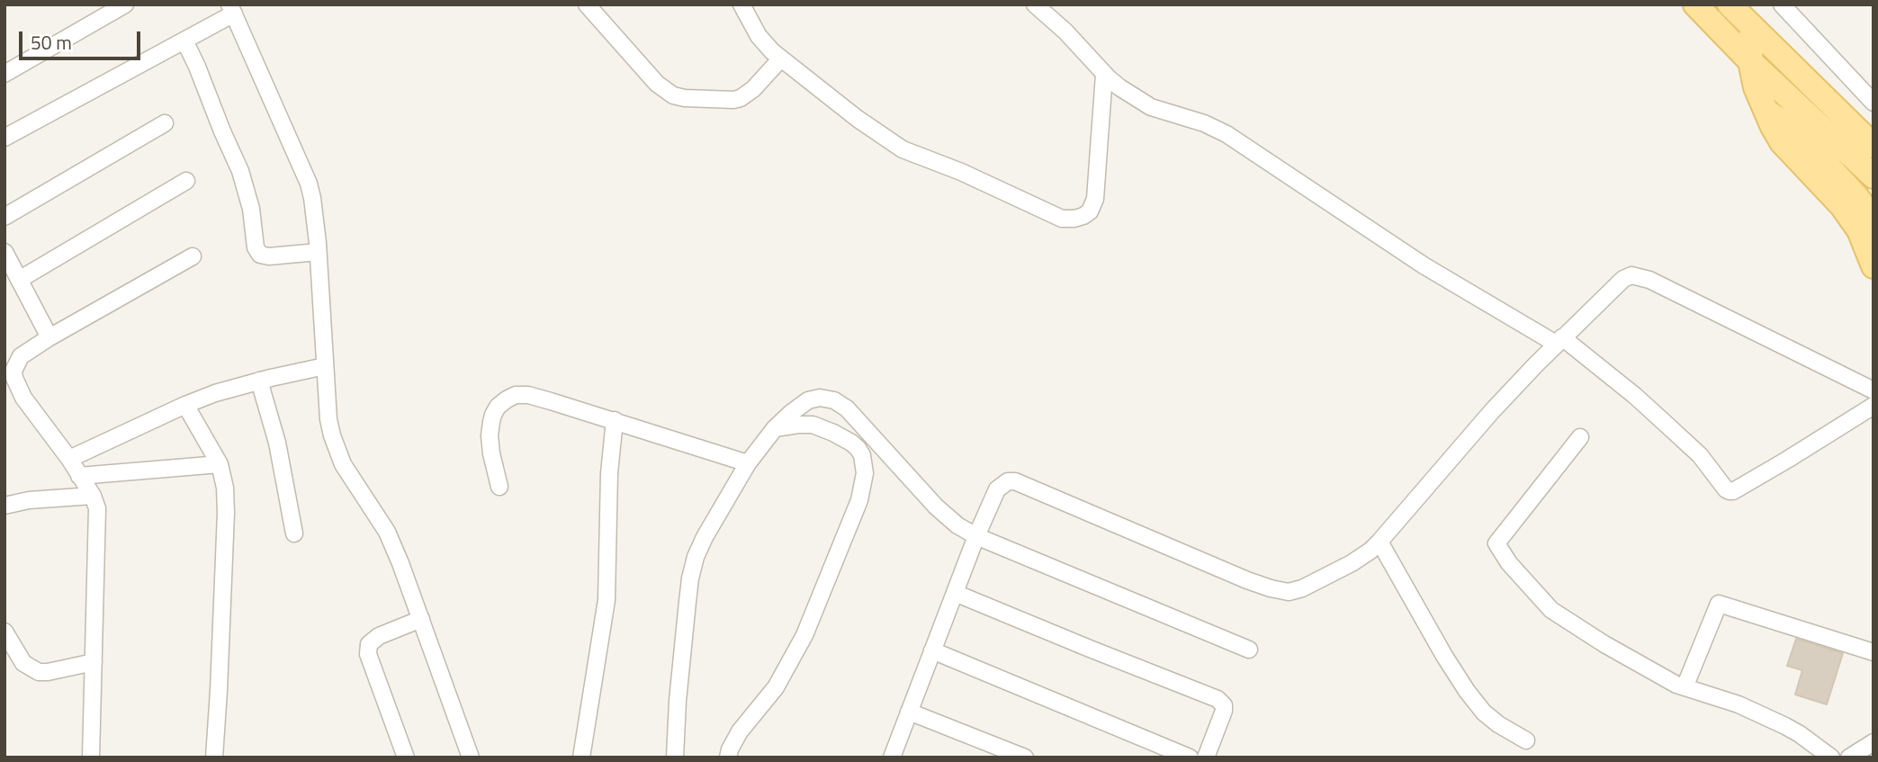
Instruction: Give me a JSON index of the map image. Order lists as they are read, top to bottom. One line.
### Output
{"scale_bar":"50 m"}
